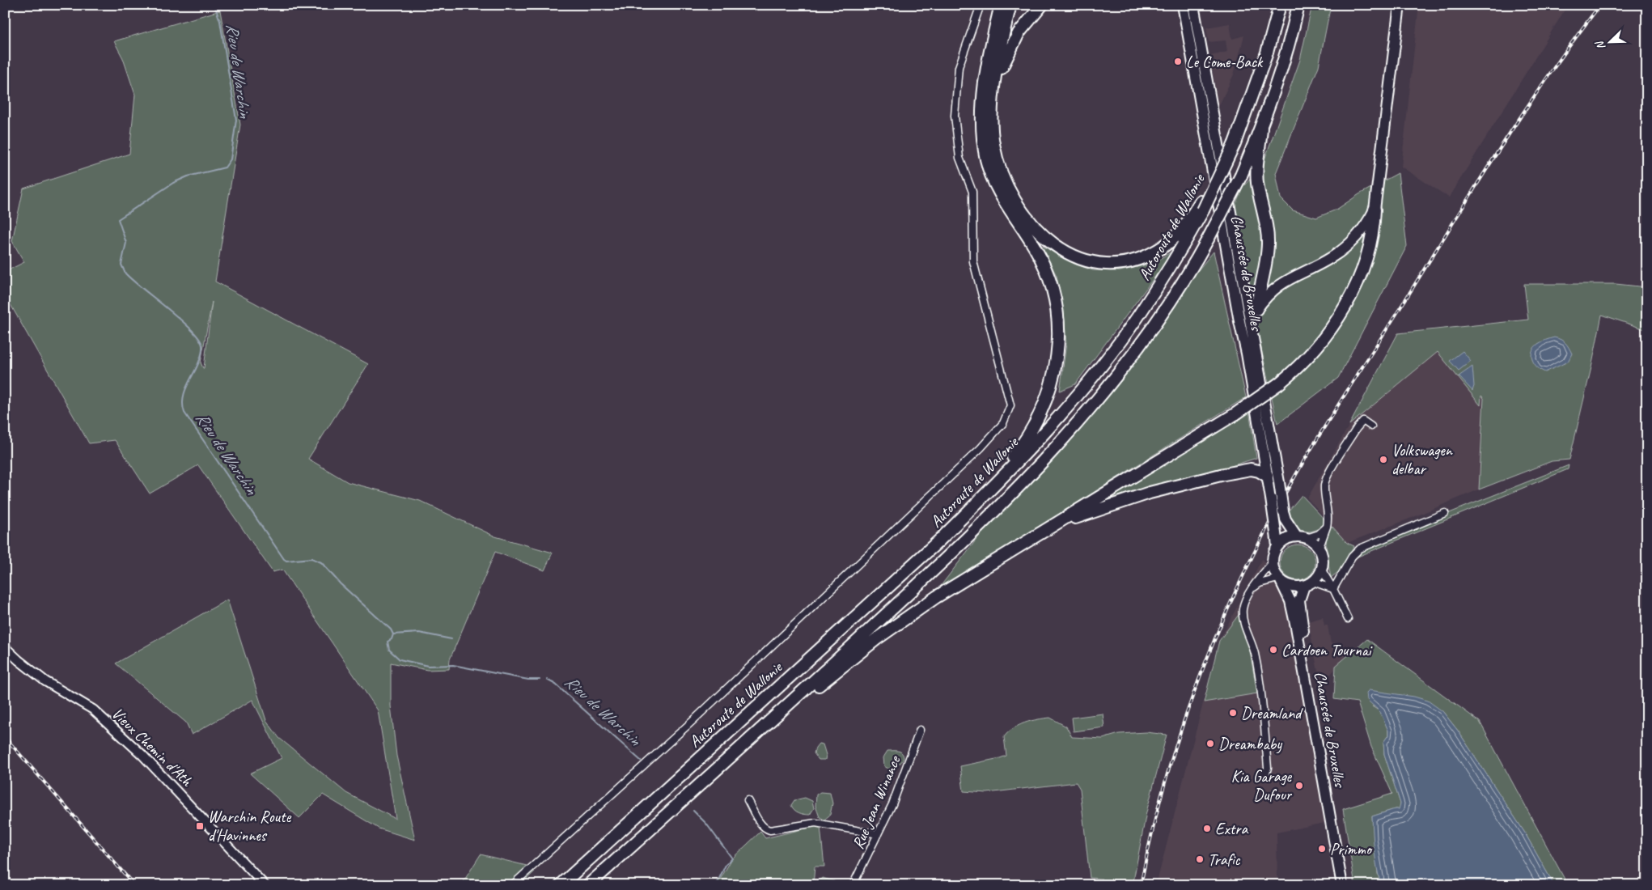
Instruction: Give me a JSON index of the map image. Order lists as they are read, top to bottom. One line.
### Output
{"streets":{"highway":["Autoroute de Wallonie"],"main road":["Chaussée de Bruxelles"],"street":["Vieux Chemin d'Ath","Rue Jean Winance"]},"water":["Rieu de Warchin"],"places":{"other":["Le Come-Back","Volkswagen delbar","Cardoen Tournai","Dreamland","Dreambaby","Kia Garage Dufour","Extra","Primmo","Trafic"],"transit":["Warchin Route d'Havinnes"]},"north":"bottom left"}
